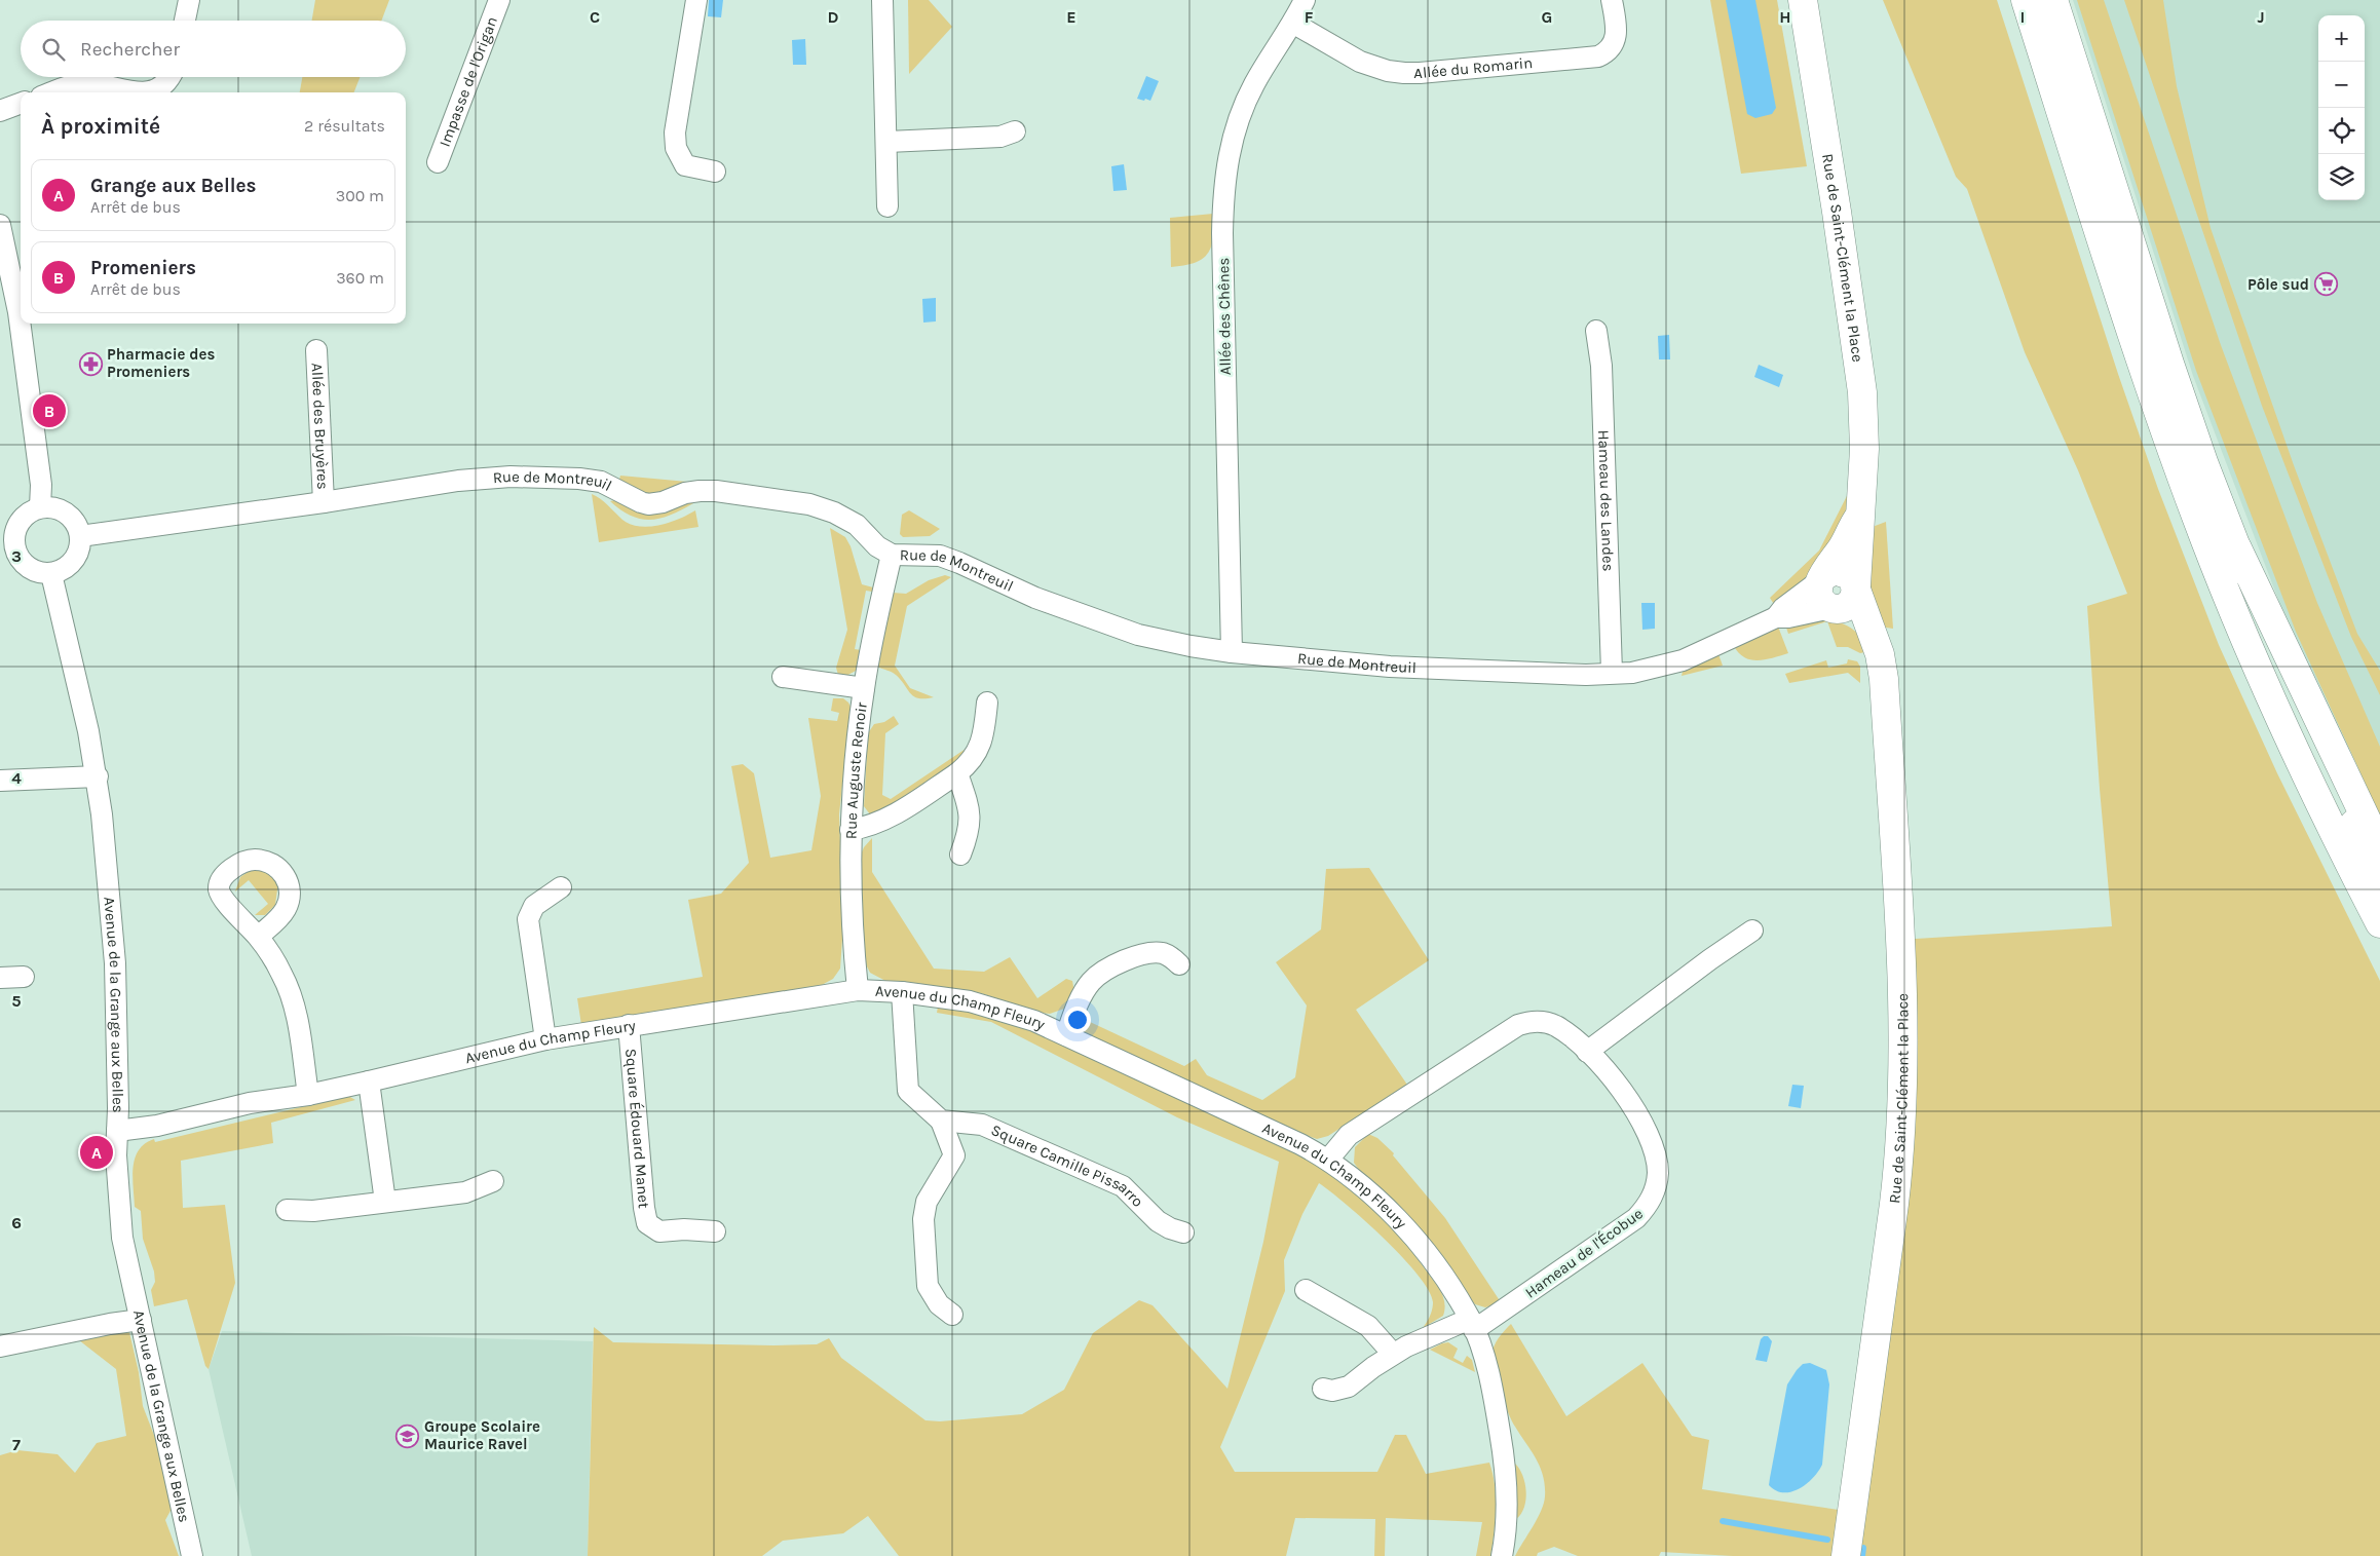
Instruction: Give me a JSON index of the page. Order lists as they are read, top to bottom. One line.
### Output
{"streets":{"main road":["Rue de Saint-Clément la Place"],"street":["Allée du Romarin","Impasse de l'Origan","Allée des Chênes","Allée des Bruyères","Rue de Montreuil","Hameau des Landes","Rue Auguste Renoir","Avenue de la Grange aux Belles","Avenue du Champ Fleury","Square Édouard Manet","Square Camille Pissarro","Hameau de l'Écobue"]},"crossings":[["Allée du Romarin","Allée des Chênes"],["Rue de Saint-Clément la Place","Rue de Montreuil"],["Allée des Chênes","Rue de Montreuil"],["Allée des Bruyères","Rue de Montreuil"],["Rue de Montreuil","Hameau des Landes"],["Rue de Montreuil","Rue Auguste Renoir"],["Rue de Montreuil","Avenue de la Grange aux Belles"],["Rue Auguste Renoir","Avenue du Champ Fleury"],["Avenue de la Grange aux Belles","Avenue du Champ Fleury"],["Avenue du Champ Fleury","Square Édouard Manet"],["Avenue du Champ Fleury","Hameau de l'Écobue"]],"places":{"supermarket":["Pôle sud"],"pharmacy":["Pharmacie des Promeniers"],"school or university":["Groupe Scolaire Maurice Ravel"]},"page":{"map_buttons":["+","−"],"search":"Rechercher","heading":["À proximité","2 résultats"],"list":[{"mark":"A","name":"Grange aux Belles","note":"Arrêt de bus","value":"300 m"},{"mark":"B","name":"Promeniers","note":"Arrêt de bus","value":"360 m"}],"pins":["B","A"]},"grid":{"columns":["C","D","E","F","G","H","I","J"],"rows":["3","4","5","6","7"]}}
